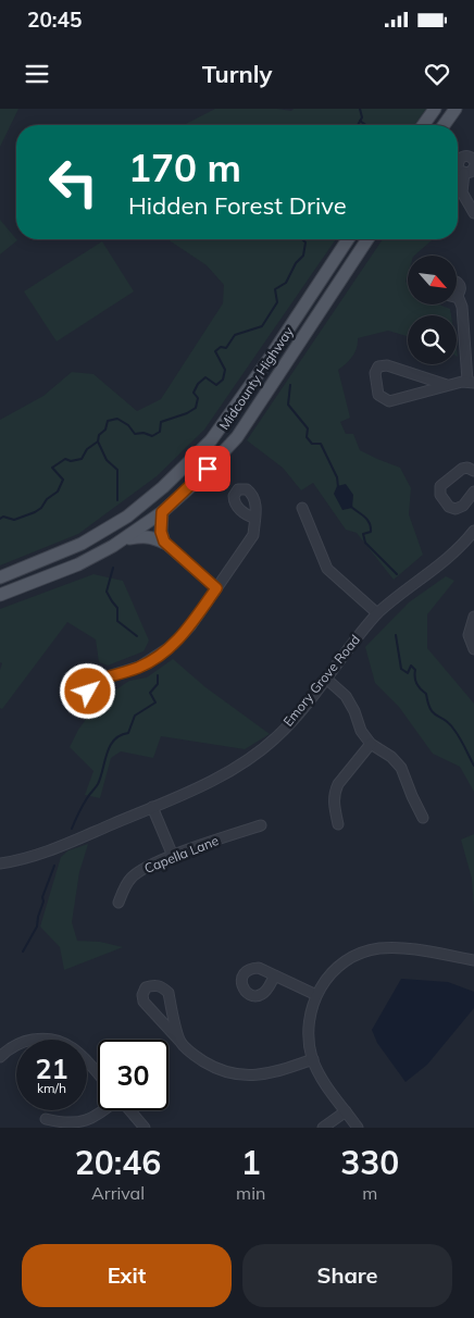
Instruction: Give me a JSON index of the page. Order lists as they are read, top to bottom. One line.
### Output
{"streets":{"main road":["Midcounty Highway"],"street":["Emory Grove Road","Capella Lane"]},"north":"bottom right","page":{"status":"20:45","header":"Turnly","turn":["170 m","Hidden Forest Drive"],"speed":"21 km/h","limit":"30","eta":["20:46","Arrival","1","min","330","m"],"buttons":["Exit","Share"]}}
